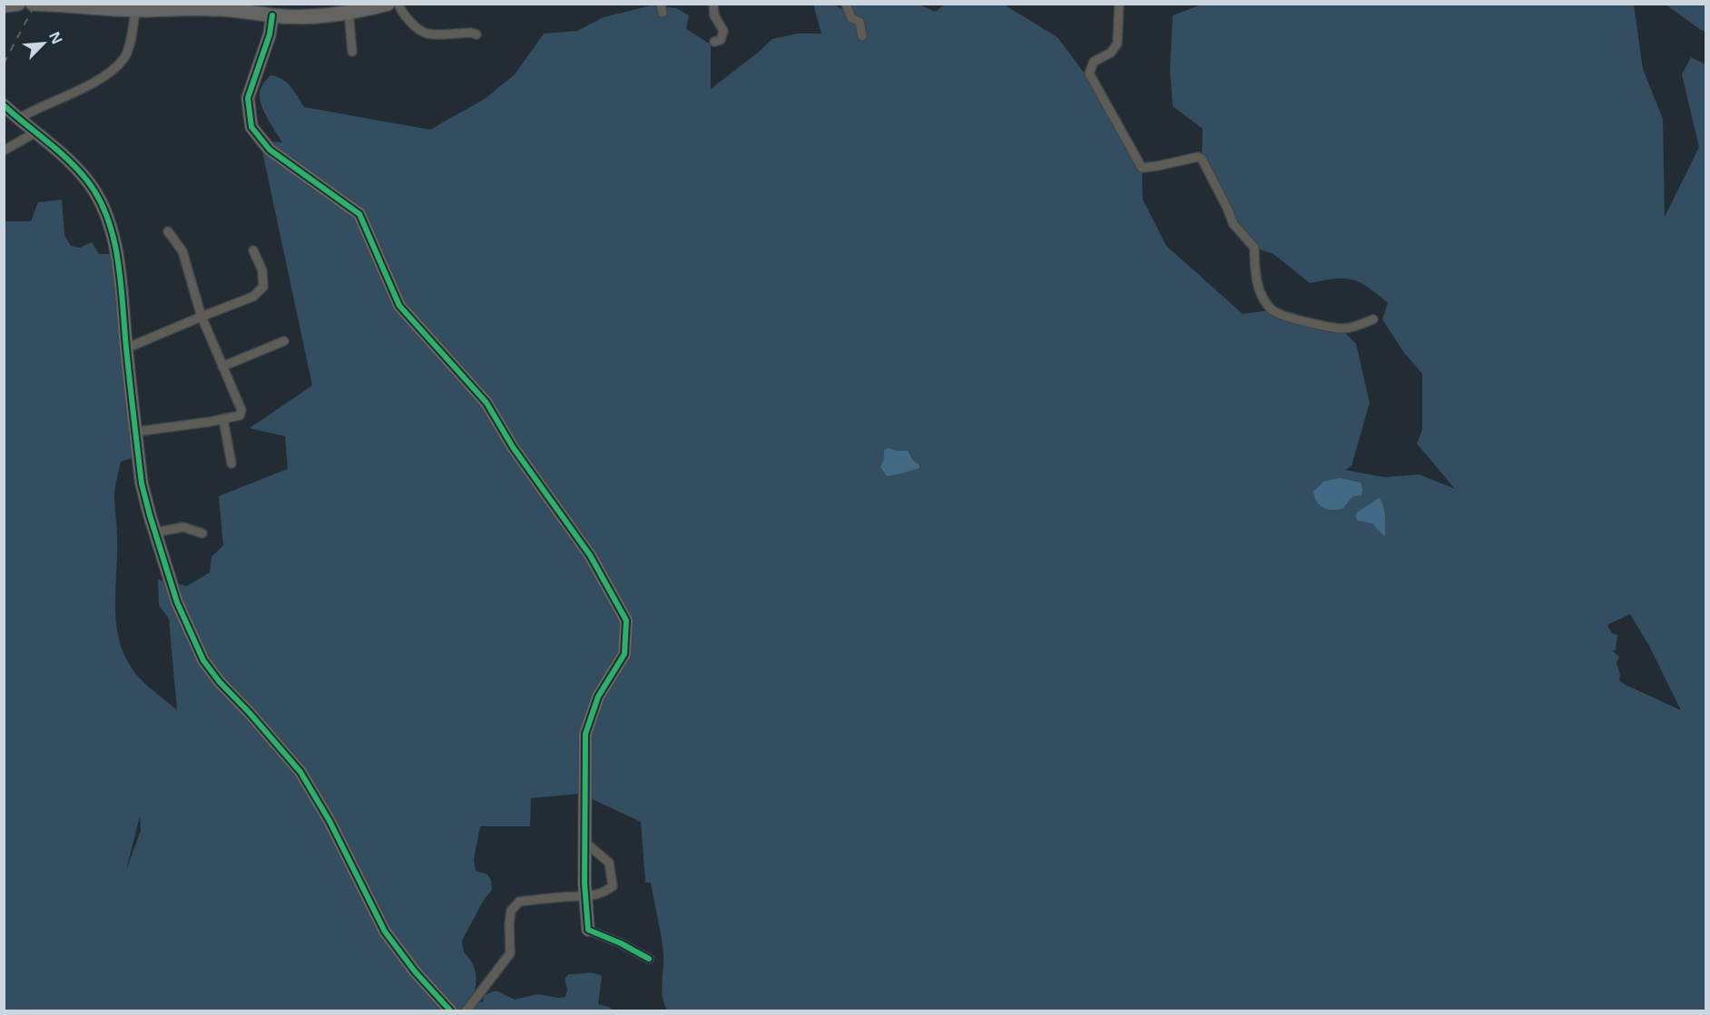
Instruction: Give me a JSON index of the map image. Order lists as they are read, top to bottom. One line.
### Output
{"north":"top right"}
